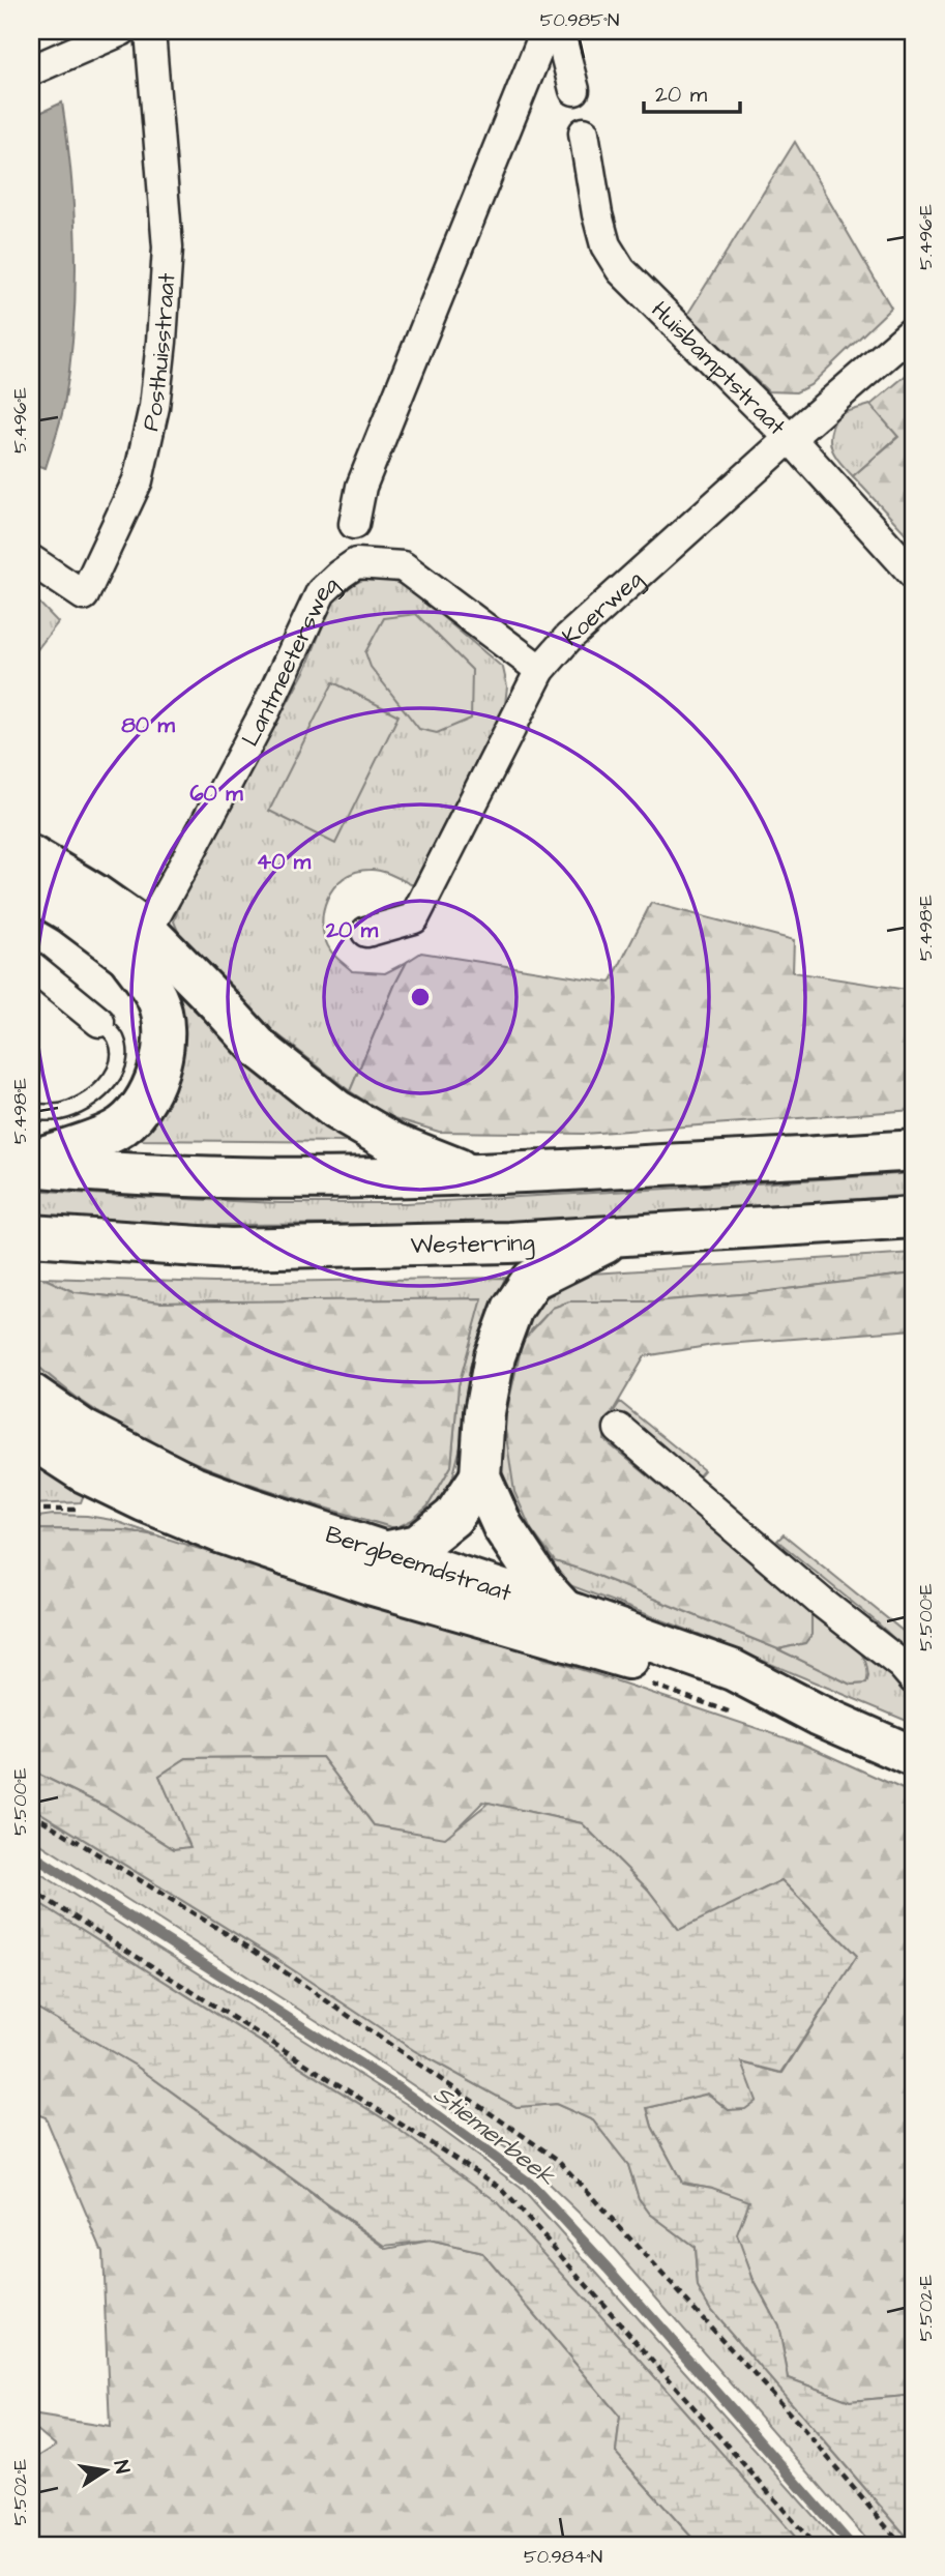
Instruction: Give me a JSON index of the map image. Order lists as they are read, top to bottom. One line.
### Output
{"streets":{"main road":["Westerring","Bergbeemdstraat"],"street":["Posthuisstraat","Huisbamptstraat","Koerweg","Lantmeetersweg"]},"crossings":[["Huisbamptstraat","Koerweg"],["Koerweg","Lantmeetersweg"]],"water":["Stiemerbeek"],"scale_bar":"20 m","north":"right","coordinates":["50.985°N","5.496°E","5.498°E","5.500°E","5.502°E","50.984°N"],"rings":["80 m","60 m","40 m","20 m"]}
